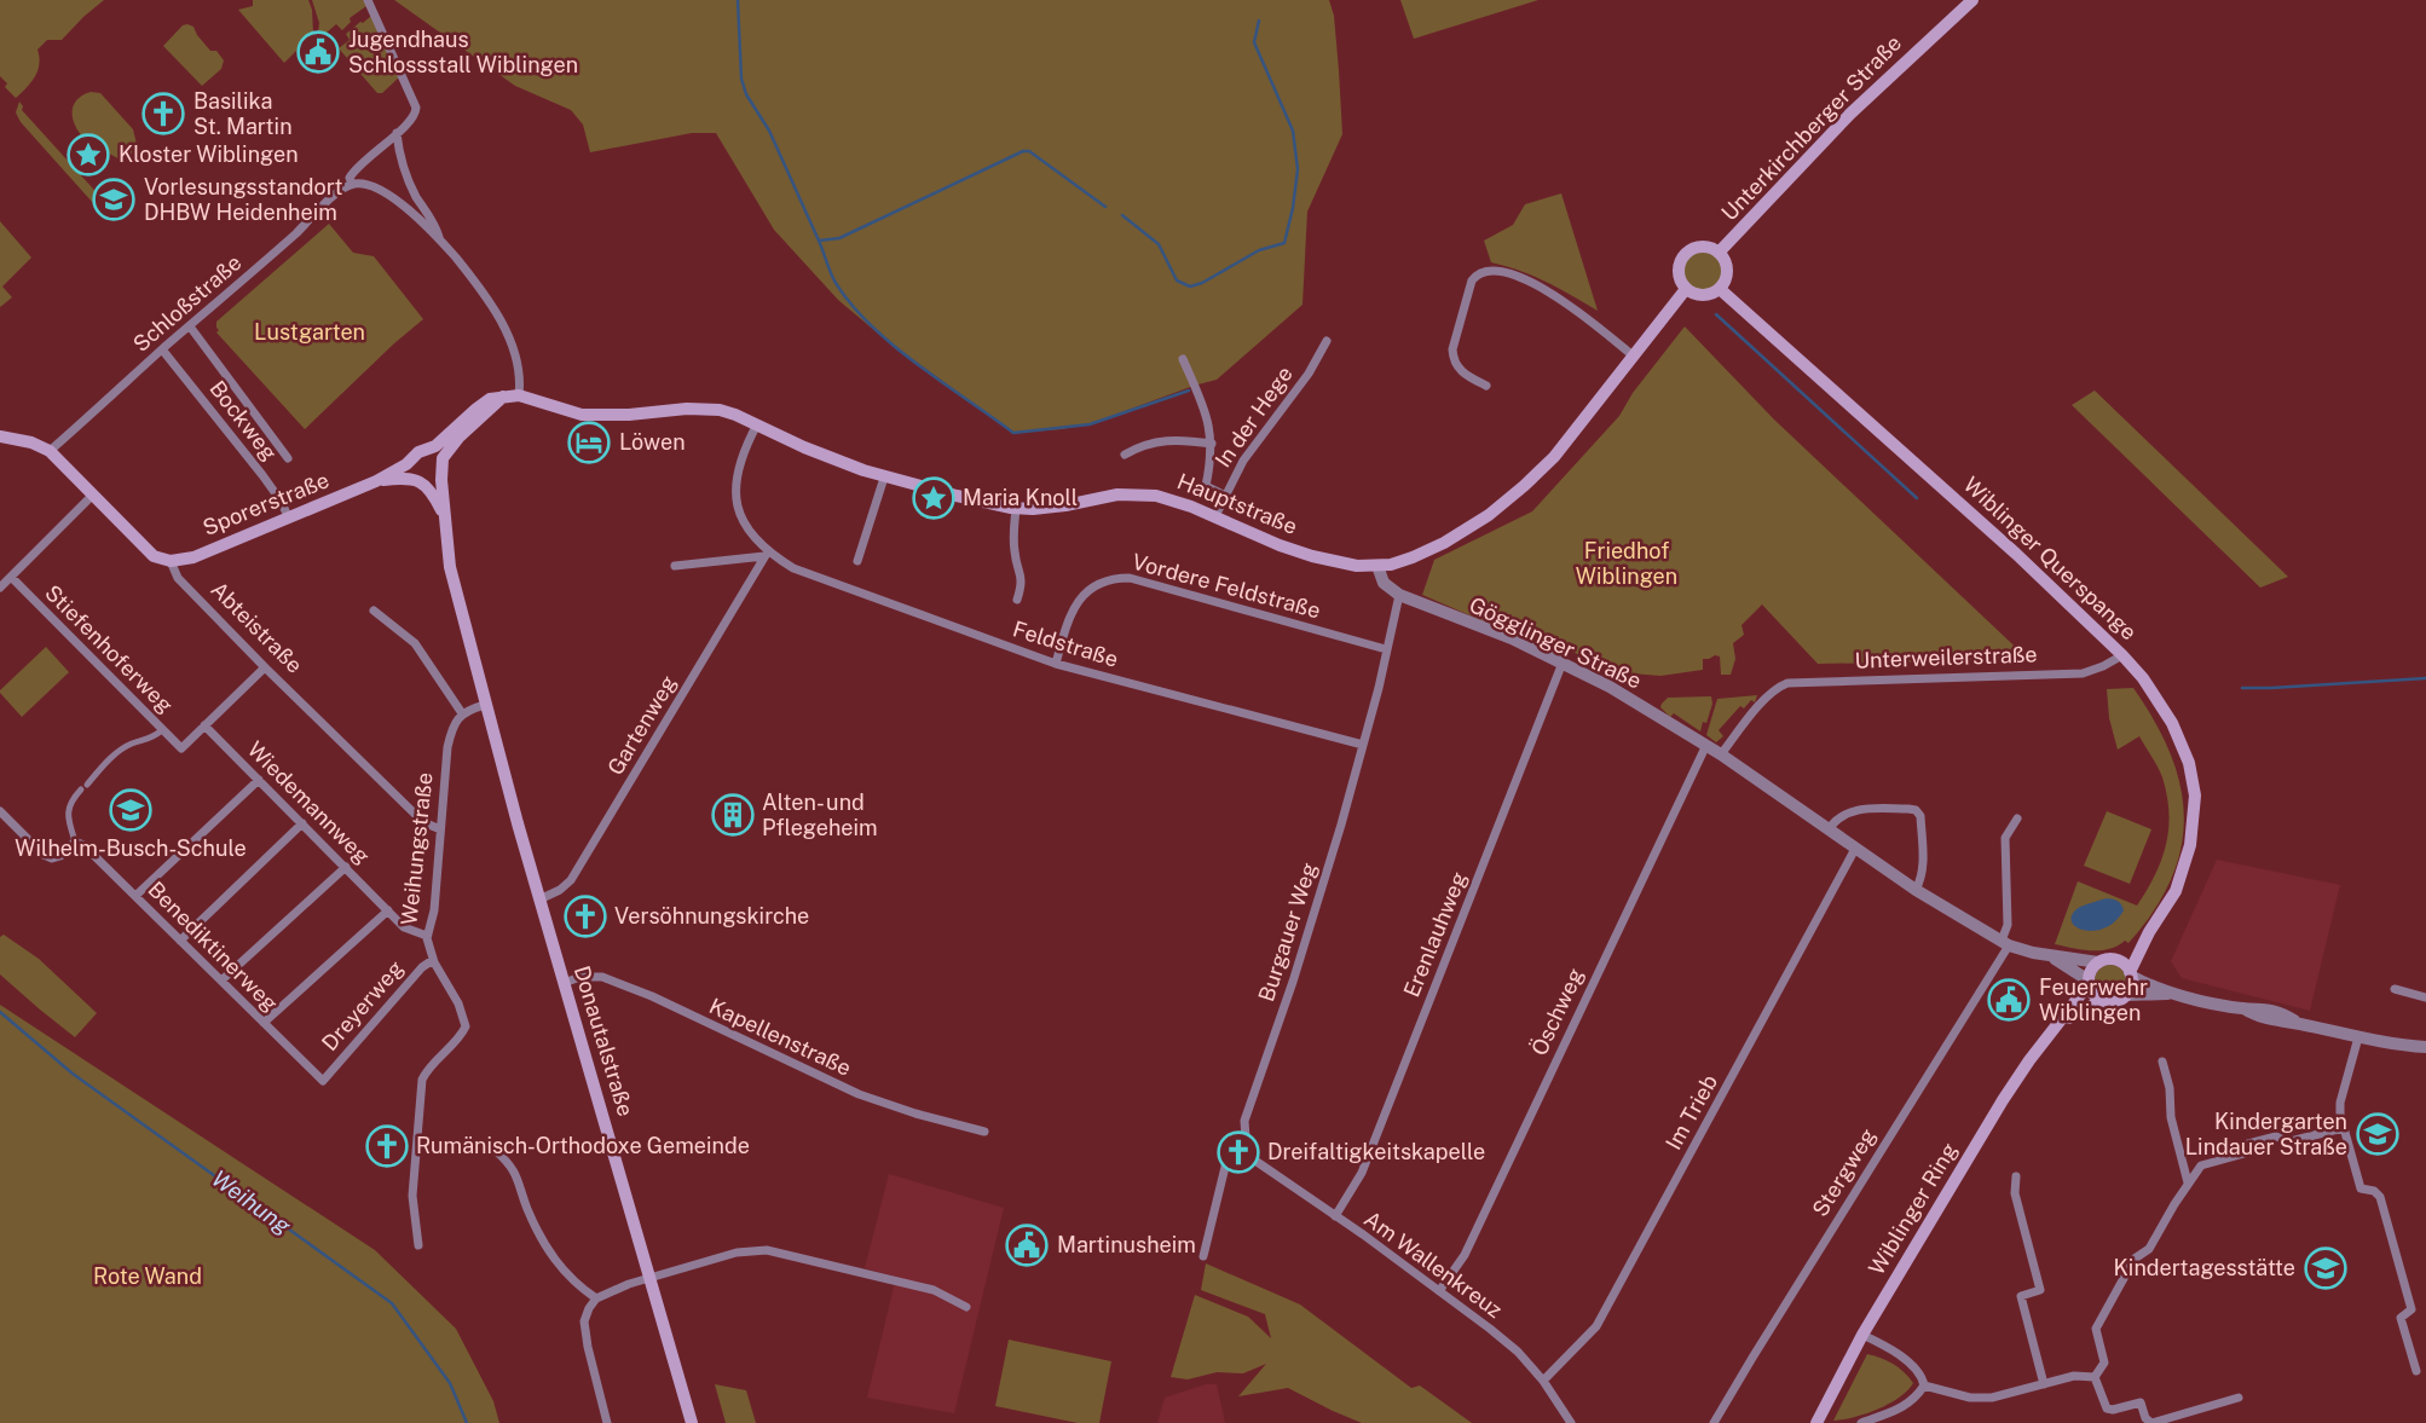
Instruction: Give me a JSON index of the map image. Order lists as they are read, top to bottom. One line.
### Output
{"streets":{"main road":["Unterkirchberger Straße","Sporerstraße","Hauptstraße","Wiblinger Querspange","Abteistraße","Donautalstraße","Wiblinger Ring"],"street":["Schloßstraße","In der Hege","Bockweg","Vordere Feldstraße","Gögglinger Straße","Feldstraße","Stiefenhoferweg","Unterweilerstraße","Gartenweg","Wiedemannweg","Weihungstraße","Burgauer Weg","Erenlauhweg","Benediktinerweg","Dreyerweg","Öschweg","Kapellenstraße","Im Trieb","Stergweg","Am Wallenkreuz"]},"crossings":[["Unterkirchberger Straße","Wiblinger Querspange"],["Schloßstraße","Bockweg"],["Schloßstraße","Abteistraße"],["In der Hege","Hauptstraße"],["Bockweg","Sporerstraße"],["Sporerstraße","Abteistraße"],["Sporerstraße","Donautalstraße"],["Hauptstraße","Feldstraße"],["Wiblinger Querspange","Gögglinger Straße"],["Wiblinger Querspange","Unterweilerstraße"],["Wiblinger Querspange","Wiblinger Ring"],["Vordere Feldstraße","Feldstraße"],["Vordere Feldstraße","Burgauer Weg"],["Abteistraße","Weihungstraße"],["Gögglinger Straße","Unterweilerstraße"],["Gögglinger Straße","Burgauer Weg"],["Gögglinger Straße","Erenlauhweg"],["Gögglinger Straße","Öschweg"],["Gögglinger Straße","Im Trieb"],["Gögglinger Straße","Stergweg"],["Gögglinger Straße","Wiblinger Ring"],["Feldstraße","Gartenweg"],["Feldstraße","Burgauer Weg"],["Stiefenhoferweg","Wiedemannweg"],["Gartenweg","Donautalstraße"],["Wiedemannweg","Weihungstraße"],["Weihungstraße","Dreyerweg"],["Burgauer Weg","Am Wallenkreuz"],["Erenlauhweg","Am Wallenkreuz"],["Benediktinerweg","Dreyerweg"],["Öschweg","Am Wallenkreuz"],["Kapellenstraße","Donautalstraße"],["Im Trieb","Am Wallenkreuz"]],"water":["Weihung"],"parks":["Lustgarten","Friedhof Wiblingen","Rote Wand"],"places":{"public building":["Jugendhaus Schlossstall Wiblingen","Feuerwehr Wiblingen","Martinusheim"],"church":["Basilika St. Martin","Versöhnungskirche","Rumänisch-Orthodoxe Gemeinde","Dreifaltigkeitskapelle"],"place":["Kloster Wiblingen","Maria Knoll"],"school or university":["Vorlesungsstandort DHBW Heidenheim","Wilhelm-Busch-Schule","Kindergarten Lindauer Straße","Kindertagesstätte"],"hotel":["Löwen"],"building":["Alten- und Pflegeheim"]}}
